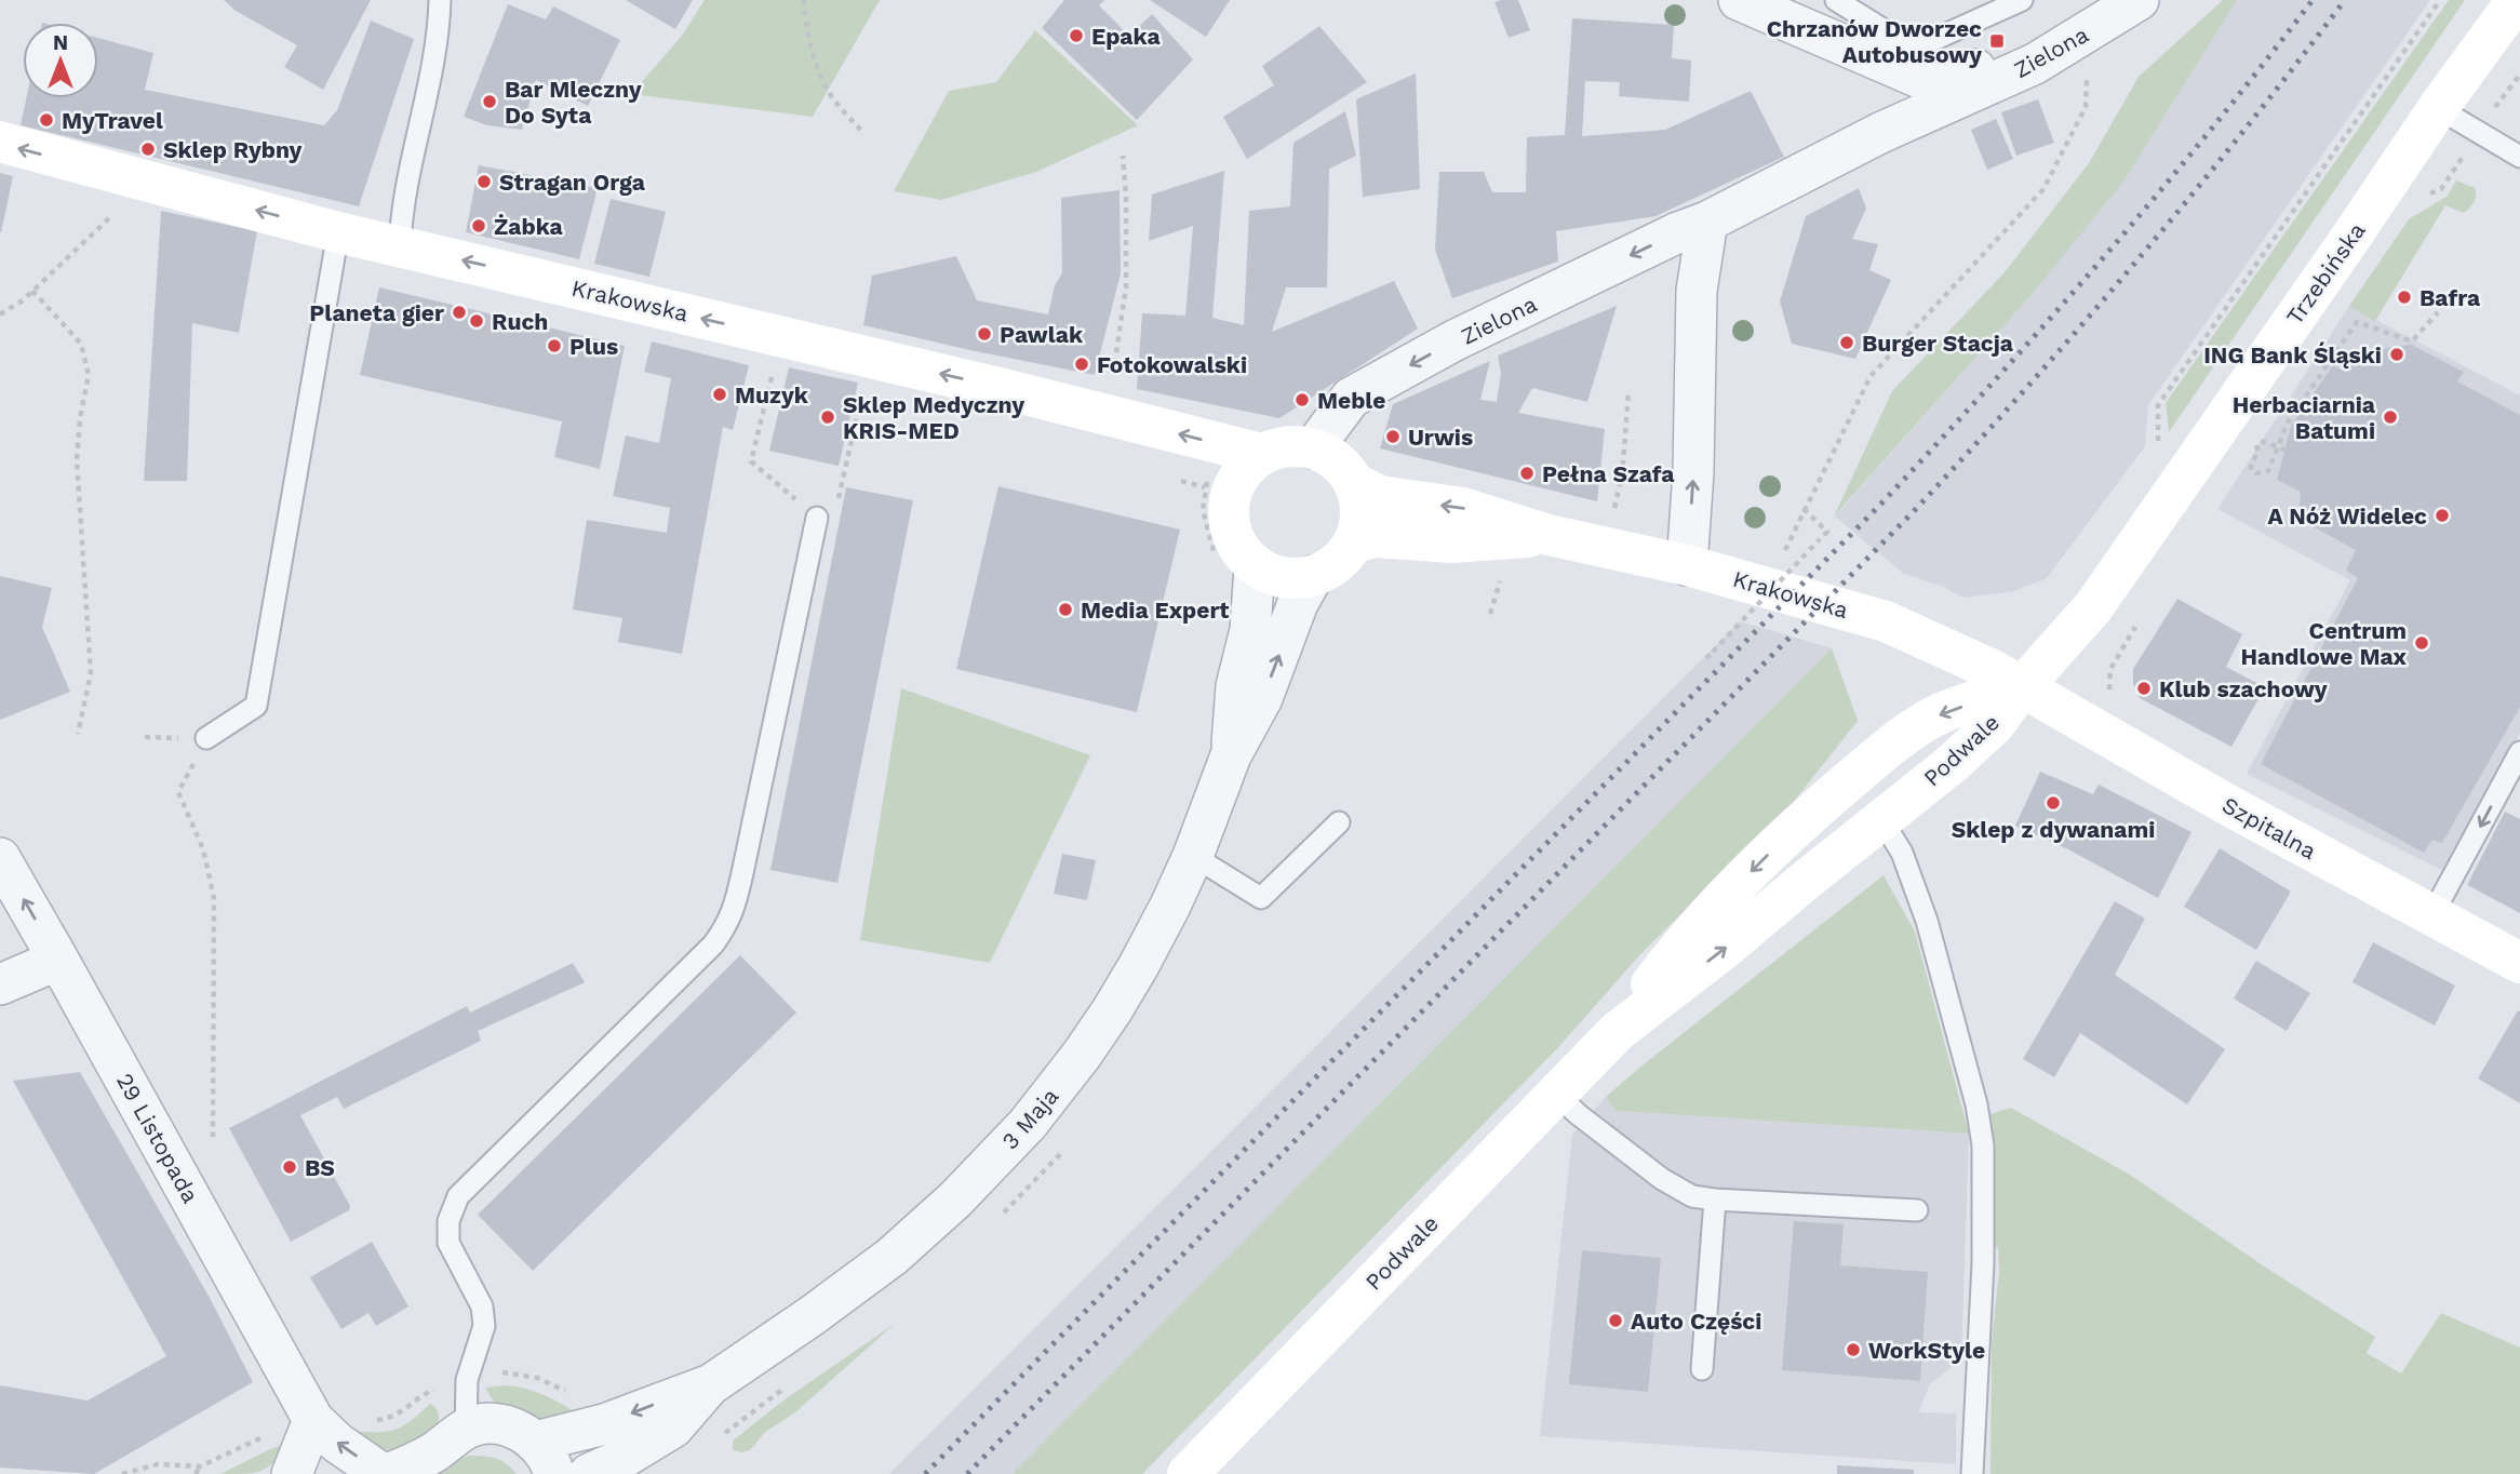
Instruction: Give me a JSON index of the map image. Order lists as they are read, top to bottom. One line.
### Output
{"streets":{"street":["Zielona","Trzebińska","Krakowska","Podwale","Szpitalna","3 Maja","29 Listopada"]},"crossings":[["Zielona","Krakowska"],["Zielona","3 Maja"],["Trzebińska","Krakowska"],["Trzebińska","Podwale"],["Trzebińska","Szpitalna"],["Krakowska","Podwale"],["Krakowska","Szpitalna"],["Krakowska","3 Maja"],["Podwale","Szpitalna"]],"one_way":["Zielona","Krakowska"],"places":{"other":["Epaka","Bar Mleczny Do Syta","MyTravel","Sklep Rybny","Stragan Orga","Żabka","Bafra","Planeta gier","Ruch","Pawlak","Burger Stacja","Plus","ING Bank Śląski","Fotokowalski","Muzyk","Meble","Sklep Medyczny KRIS-MED","Herbaciarnia Batumi","Urwis","Pełna Szafa","A Nóż Widelec","Media Expert","Centrum Handlowe Max","Klub szachowy","Sklep z dywanami","BS","Auto Części","WorkStyle"],"transit":["Chrzanów Dworzec Autobusowy"]},"north":"top"}
